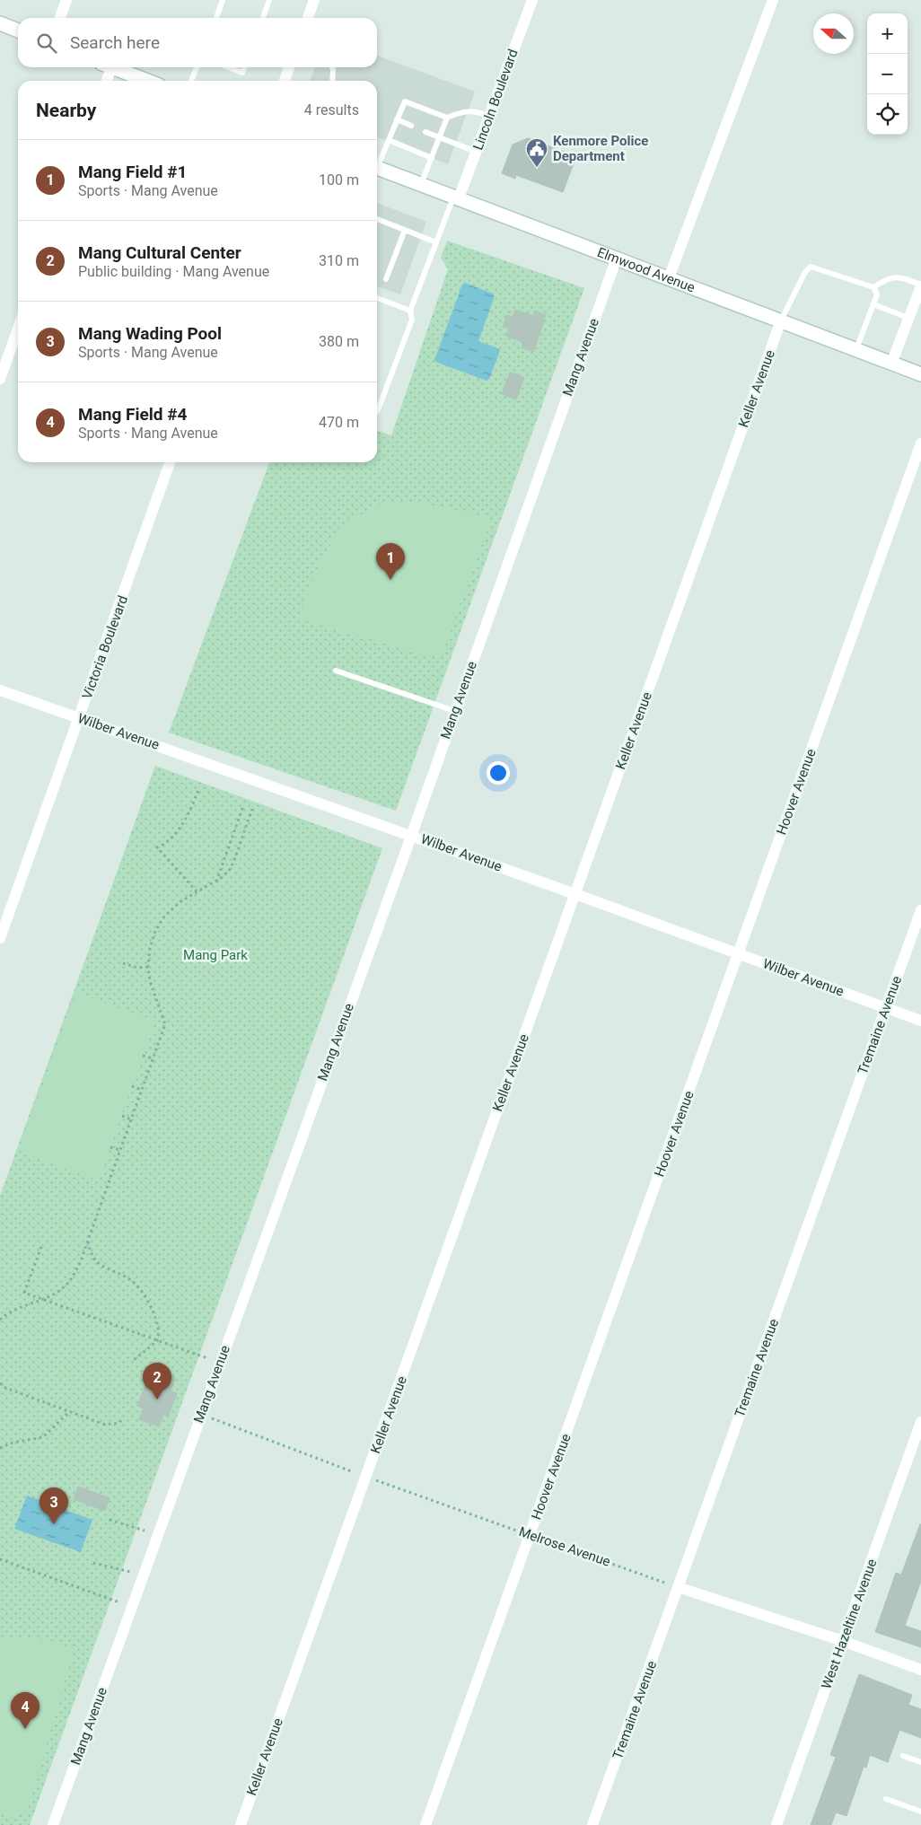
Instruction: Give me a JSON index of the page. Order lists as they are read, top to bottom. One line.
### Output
{"streets":{"street":["Lincoln Boulevard","Elmwood Avenue","Mang Avenue","Keller Avenue","Victoria Boulevard","Wilber Avenue","Hoover Avenue","Tremaine Avenue","West Hazeltine Avenue"],"path":["Melrose Avenue"]},"crossings":[["Lincoln Boulevard","Elmwood Avenue"],["Elmwood Avenue","Mang Avenue"],["Elmwood Avenue","Keller Avenue"],["Mang Avenue","Wilber Avenue"],["Keller Avenue","Wilber Avenue"],["Keller Avenue","Melrose Avenue"],["Victoria Boulevard","Wilber Avenue"],["Wilber Avenue","Hoover Avenue"],["Wilber Avenue","Tremaine Avenue"],["Hoover Avenue","Melrose Avenue"],["Tremaine Avenue","Melrose Avenue"]],"parks":["Mang Park"],"places":{"public building":["Kenmore Police Department"]},"north":"left","page":{"map_buttons":["+","−"],"search":"Search here","heading":["Nearby","4 results"],"list":[{"mark":"1","name":"Mang Field #1","note":"Sports · Mang Avenue","value":"100 m"},{"mark":"2","name":"Mang Cultural Center","note":"Public building · Mang Avenue","value":"310 m"},{"mark":"3","name":"Mang Wading Pool","note":"Sports · Mang Avenue","value":"380 m"},{"mark":"4","name":"Mang Field #4","note":"Sports · Mang Avenue","value":"470 m"}],"pins":["1","2","3","4"]}}
